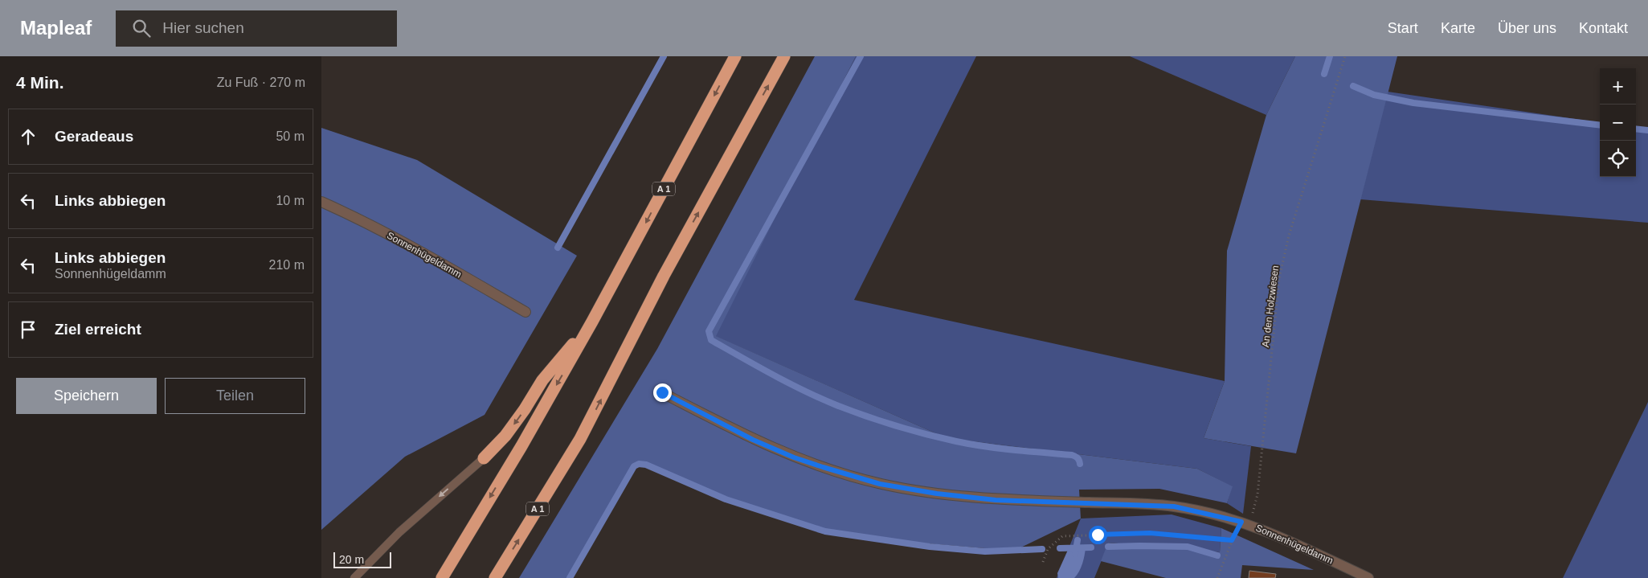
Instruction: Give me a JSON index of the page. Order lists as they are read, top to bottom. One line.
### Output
{"streets":{"highway":["A 1"],"street":["Sonnenhügeldamm"],"path":["An den Holzwiesen"]},"scale_bar":"20 m","page":{"header":"Mapleaf","search":"Hier suchen","nav":["Start","Karte","Über uns","Kontakt"],"heading":["4 Min.","Zu Fuß · 270 m"],"map_buttons":["+","−"],"list":[["Geradeaus","50 m"],["Links abbiegen","10 m"],["Links abbiegen","Sonnenhügeldamm","210 m"],"Ziel erreicht"],"buttons":["Speichern","Teilen"],"scale":"20 m"}}
